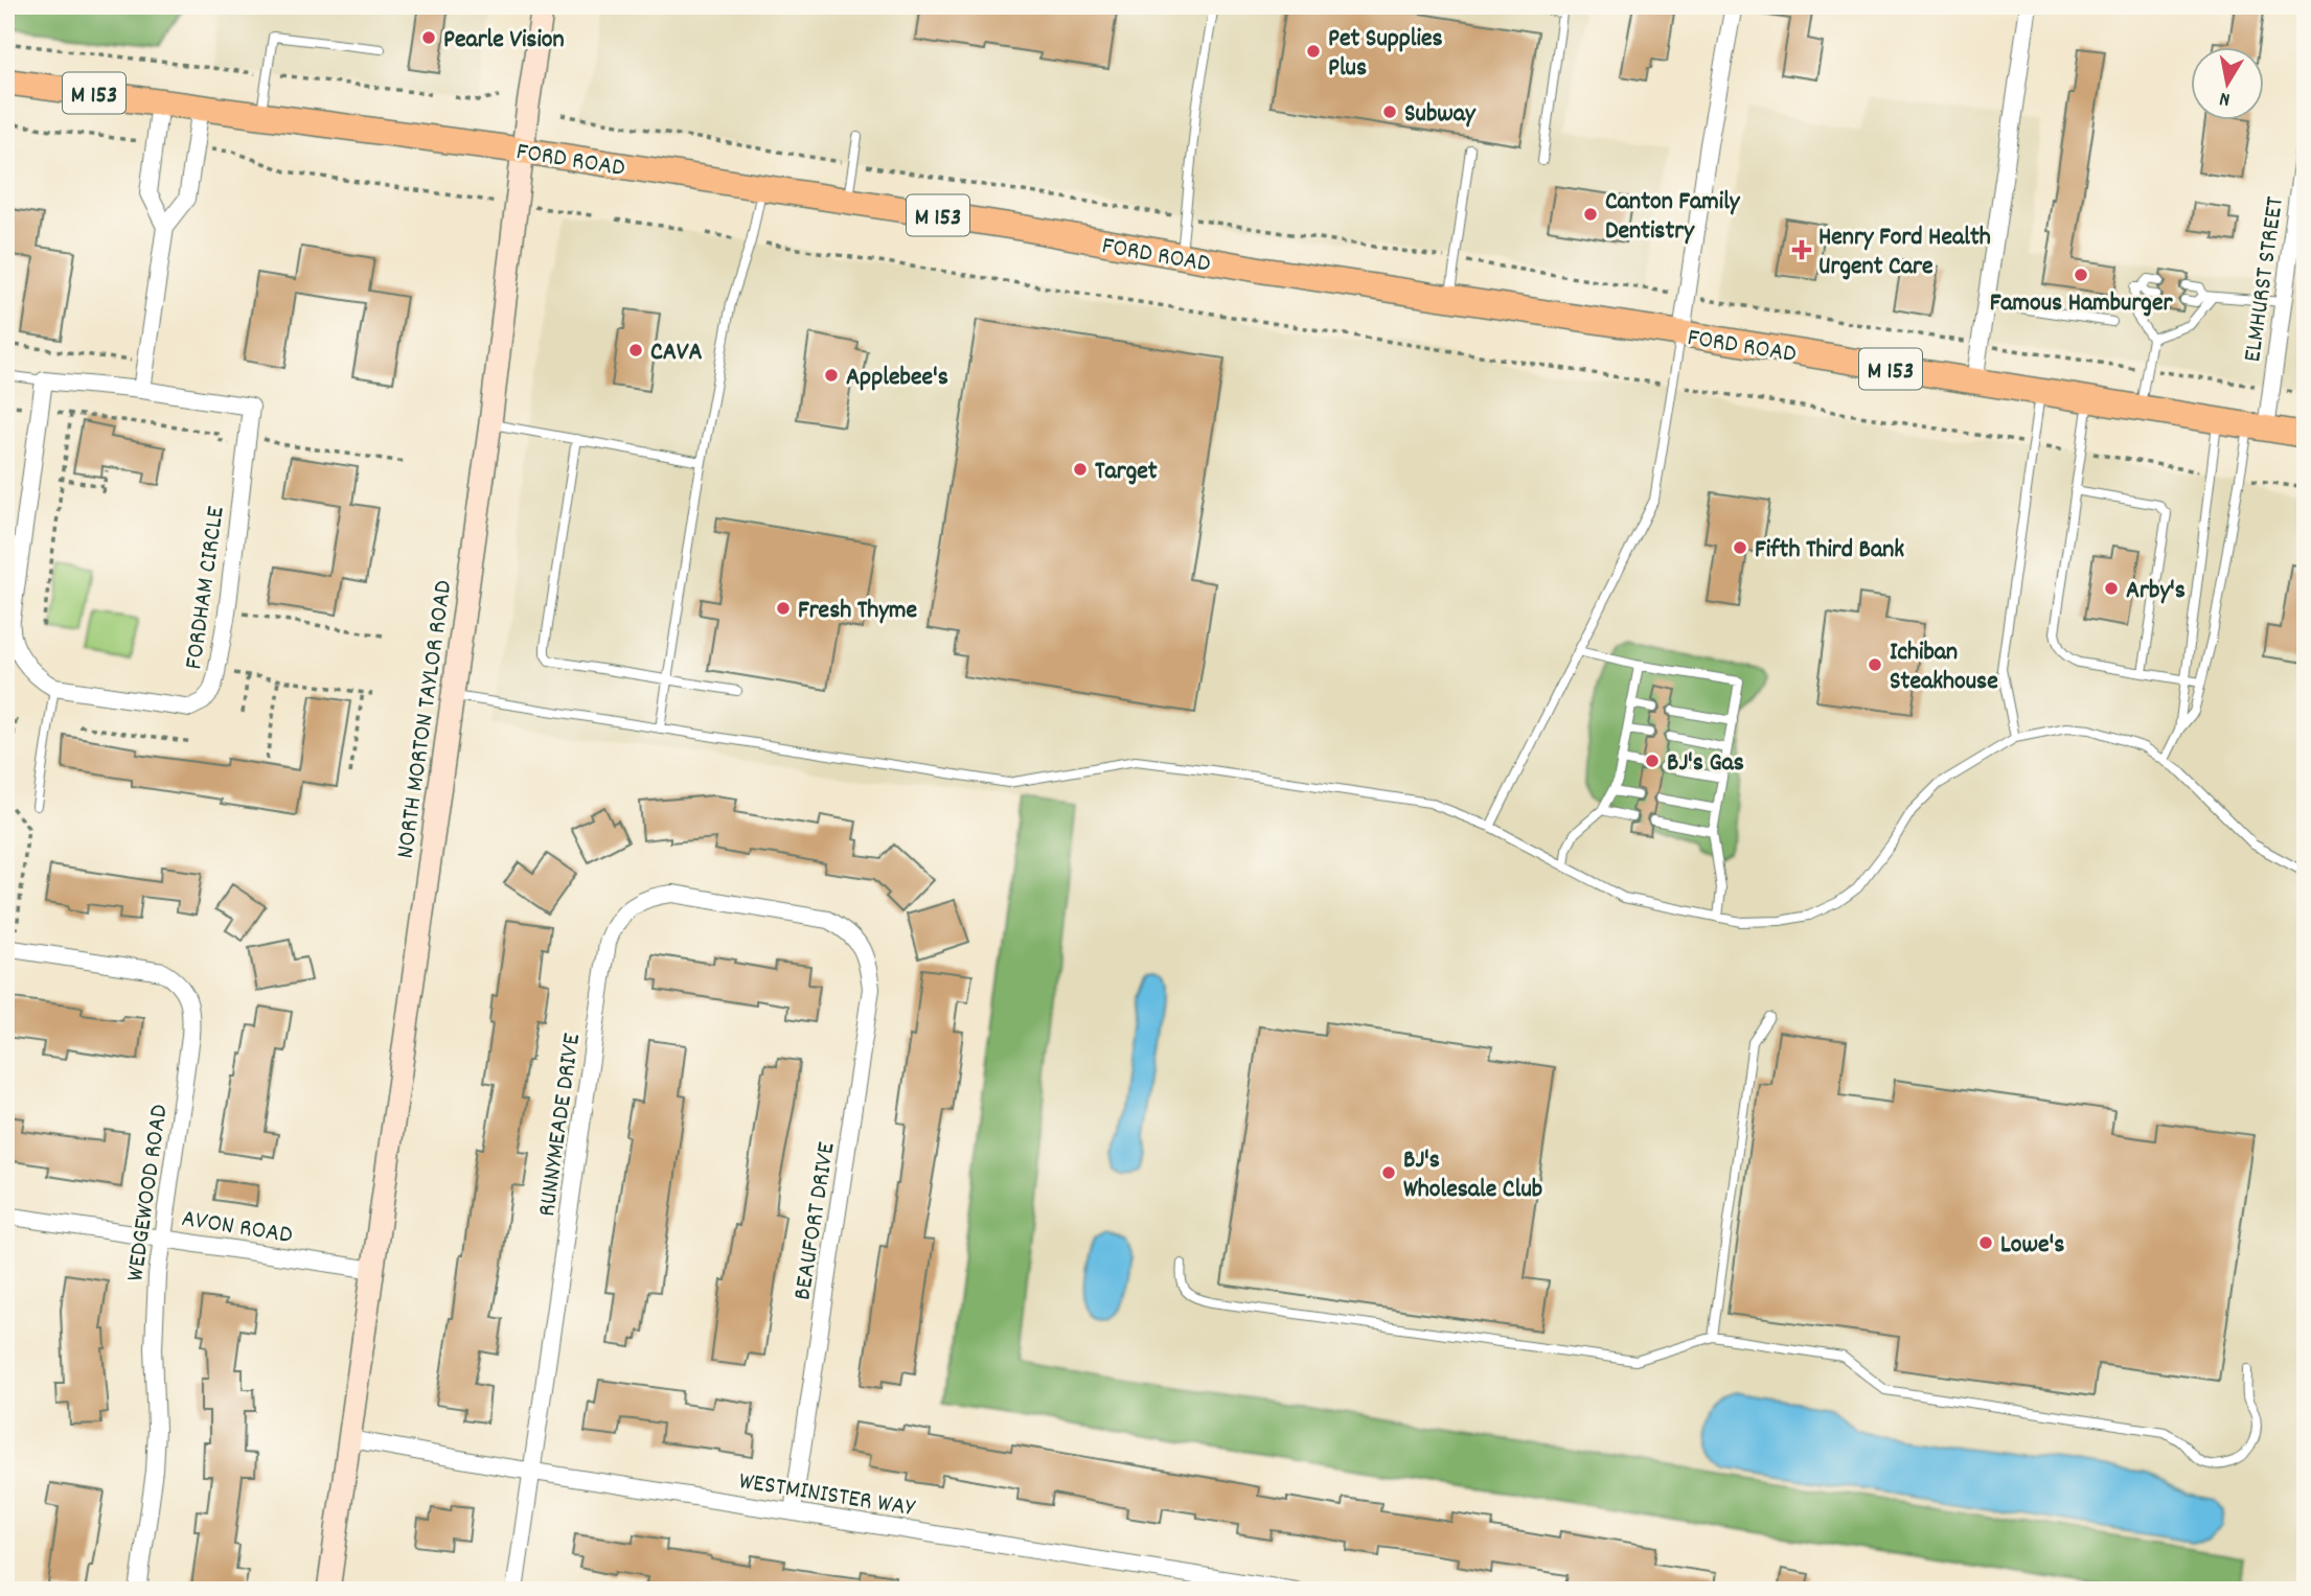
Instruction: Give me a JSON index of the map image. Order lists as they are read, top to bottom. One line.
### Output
{"streets":{"main road":["M 153","FORD ROAD"],"street":["ELMHURST STREET","FORDHAM CIRCLE","NORTH MORTON TAYLOR ROAD","RUNNYMEADE DRIVE","WEDGEWOOD ROAD","BEAUFORT DRIVE","AVON ROAD","WESTMINISTER WAY"]},"crossings":[["FORD ROAD","ELMHURST STREET"],["FORD ROAD","NORTH MORTON TAYLOR ROAD"],["NORTH MORTON TAYLOR ROAD","AVON ROAD"],["NORTH MORTON TAYLOR ROAD","WESTMINISTER WAY"],["RUNNYMEADE DRIVE","BEAUFORT DRIVE"],["RUNNYMEADE DRIVE","WESTMINISTER WAY"],["WEDGEWOOD ROAD","AVON ROAD"],["BEAUFORT DRIVE","WESTMINISTER WAY"]],"places":{"other":["Pearle Vision","Pet Supplies Plus","Subway","Canton Family Dentistry","Famous Hamburger","CAVA","Applebee's","Target","Fifth Third Bank","Arby's","Fresh Thyme","Ichiban Steakhouse","BJ's Gas","BJ's Wholesale Club","Lowe's"],"health":["Henry Ford Health Urgent Care"]},"north":"bottom"}
